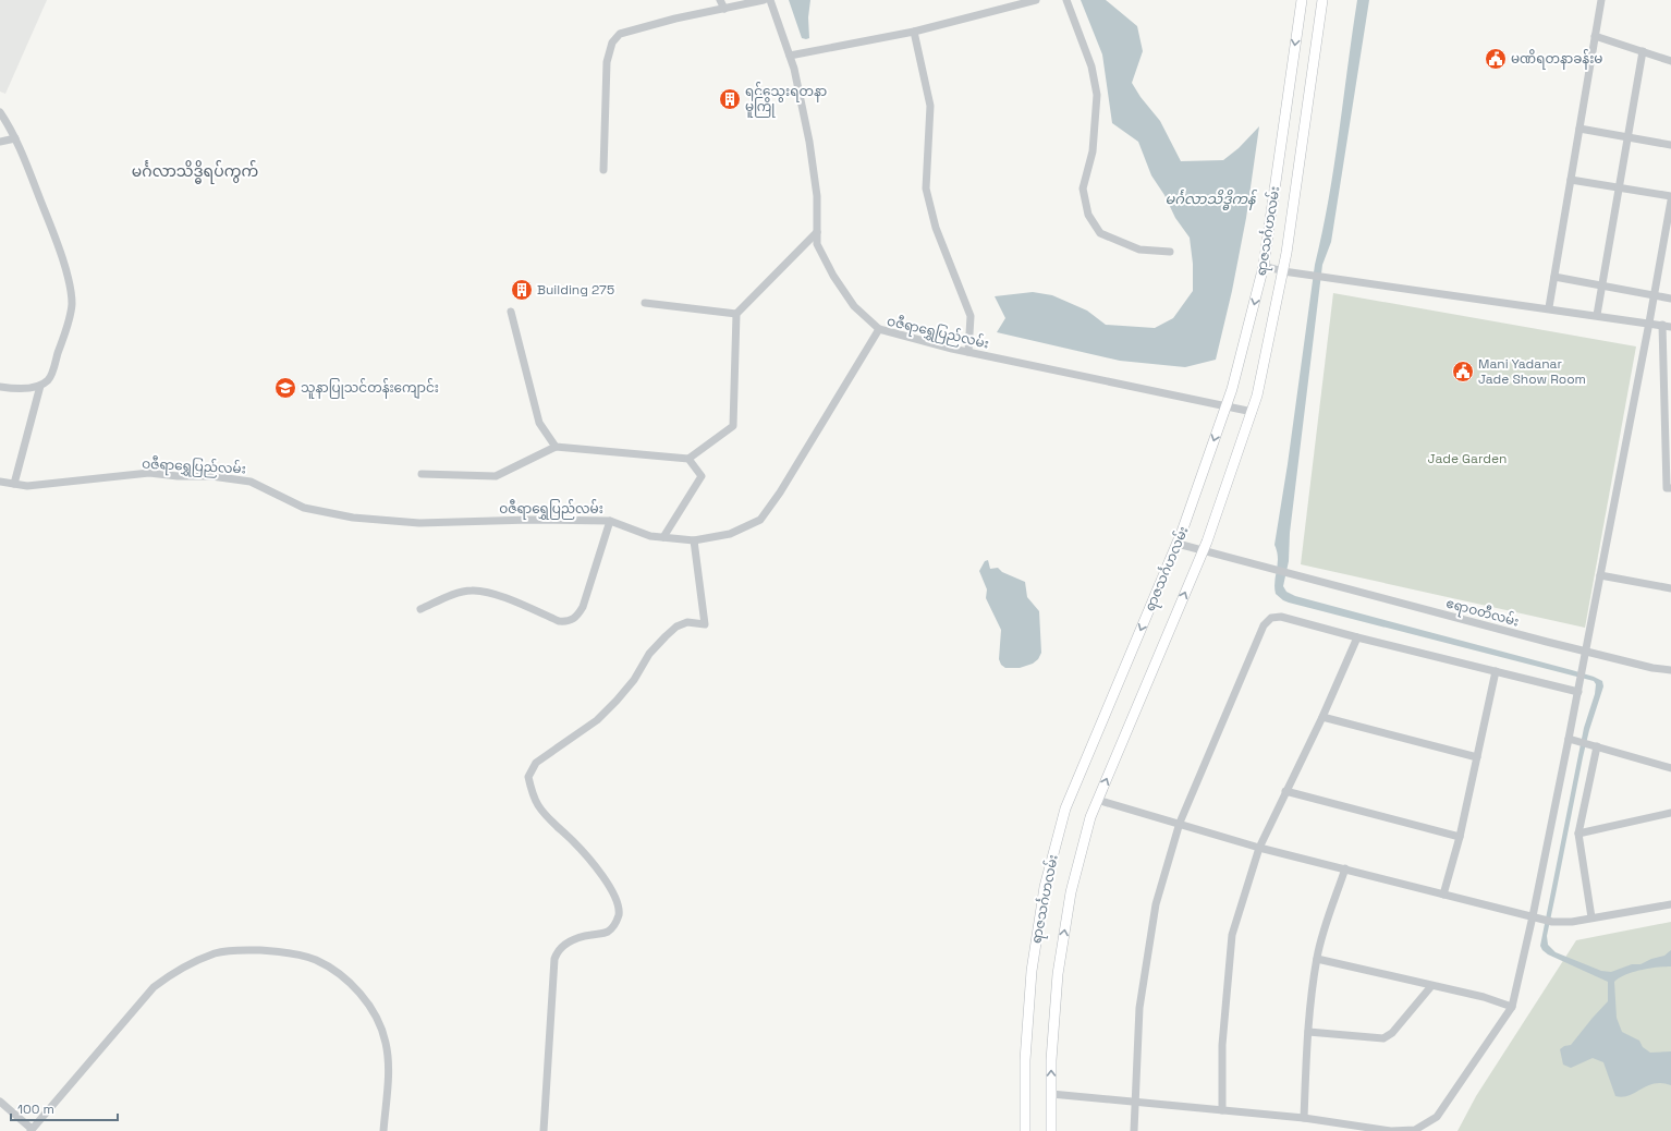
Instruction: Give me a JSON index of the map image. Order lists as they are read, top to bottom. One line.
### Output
{"streets":{"main road":["ရာဇသင်္ဂဟလမ်း"],"street":["ဝဇီရာရွှေပြည်လမ်း","ဧရာဝတီလမ်း"]},"crossings":[["ရာဇသင်္ဂဟလမ်း","ဝဇီရာရွှေပြည်လမ်း"],["ရာဇသင်္ဂဟလမ်း","ဧရာဝတီလမ်း"]],"districts":["မင်္ဂလာသိဒ္ဓိရပ်ကွက်"],"water":["မင်္ဂလာသိဒ္ဓိကန်"],"parks":["Jade Garden"],"places":{"public building":["မဏိရတနာခန်းမ","Mani Yadanar Jade Show Room"],"building":["ရင်သွေးရတနာ မူကြို","Building 275"],"school or university":["သူနာပြုသင်တန်းကျောင်း"]},"scale_bar":"100 m"}
